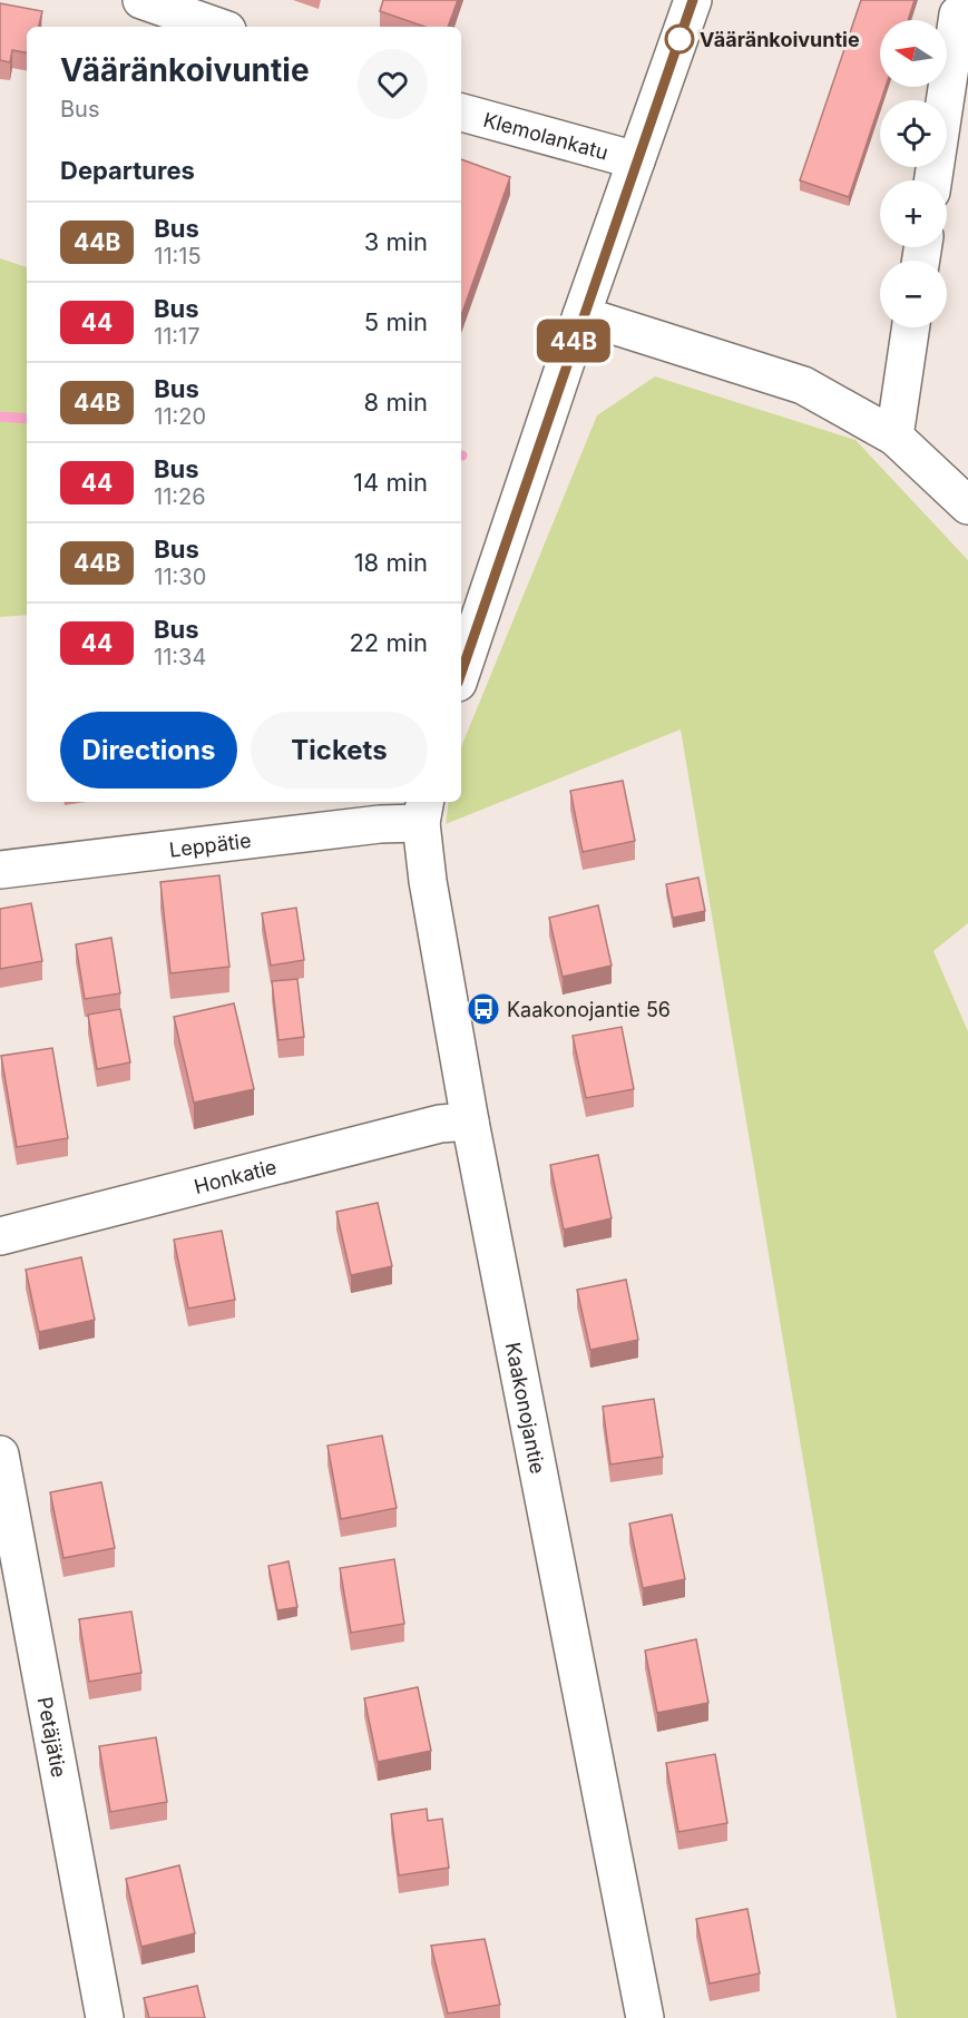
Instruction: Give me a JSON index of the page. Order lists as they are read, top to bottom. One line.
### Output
{"streets":{"street":["Klemolankatu","Leppätie","Honkatie","Kaakonojantie","Petäjätie"]},"crossings":[["Leppätie","Kaakonojantie"],["Honkatie","Kaakonojantie"]],"places":{"other":["Vääränkoivuntie"],"bus stop":["Kaakonojantie 56"]},"lines":["bus line 44B"],"north":"left","page":{"on_map":"44B","map_buttons":["+","−"],"heading":[["Vääränkoivuntie","Bus"],"Departures"],"list":[{"mark":"44B","name":"Bus","note":"11:15","value":"3 min"},{"mark":"44","name":"Bus","note":"11:17","value":"5 min"},{"mark":"44B","name":"Bus","note":"11:20","value":"8 min"},{"mark":"44","name":"Bus","note":"11:26","value":"14 min"},{"mark":"44B","name":"Bus","note":"11:30","value":"18 min"},{"mark":"44","name":"Bus","note":"11:34","value":"22 min"}],"buttons":["Directions","Tickets"]}}
